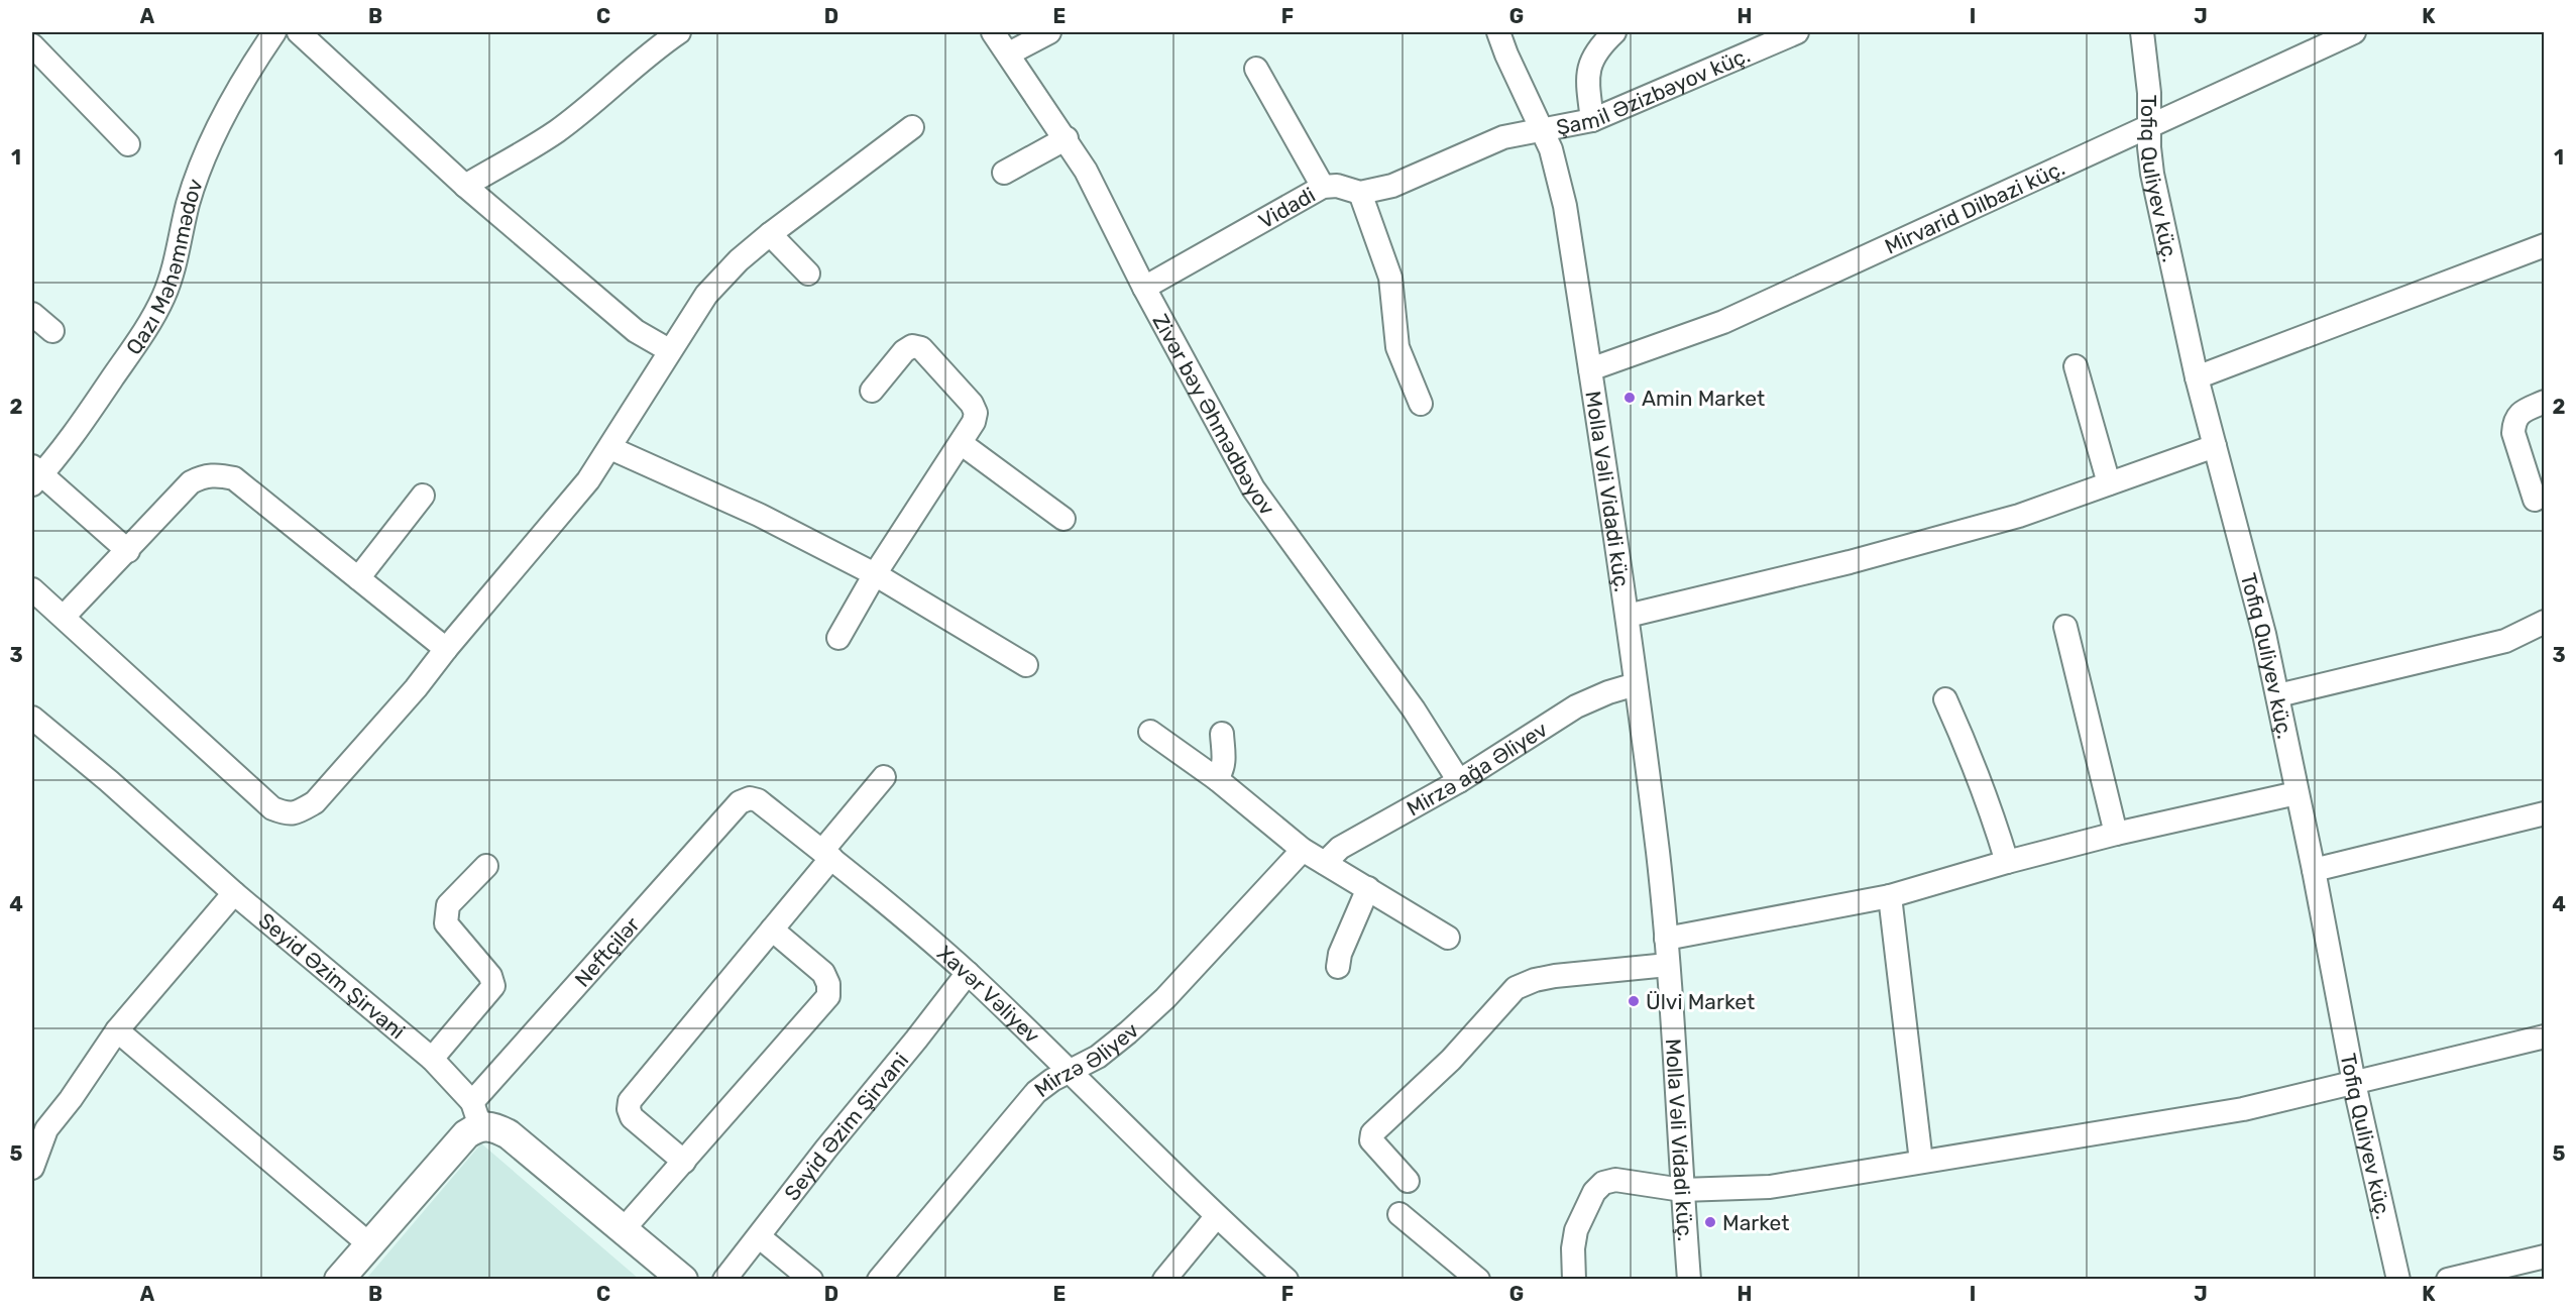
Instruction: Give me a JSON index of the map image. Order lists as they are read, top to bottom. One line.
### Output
{"streets":{"street":["Şamil Əzizbəyov küç.","Tofiq Quliyev küç.","Vidadi","Mirvarid Dilbazi küç.","Qazı Məhəmmədov","Zivər bəy Əhmədbəyov","Molla Vəli Vidadi küç.","Mirzə ağa Əliyev","Neftçilər","Seyid Əzim Şirvani","Xavər Vəliyev","Mirzə Əliyev"]},"crossings":[["Şamil Əzizbəyov küç.","Vidadi"],["Şamil Əzizbəyov küç.","Molla Vəli Vidadi küç."],["Tofiq Quliyev küç.","Mirvarid Dilbazi küç."],["Vidadi","Zivər bəy Əhmədbəyov"],["Vidadi","Molla Vəli Vidadi küç."],["Mirvarid Dilbazi küç.","Molla Vəli Vidadi küç."],["Zivər bəy Əhmədbəyov","Mirzə ağa Əliyev"],["Molla Vəli Vidadi küç.","Mirzə ağa Əliyev"],["Neftçilər","Seyid Əzim Şirvani"],["Neftçilər","Xavər Vəliyev"],["Seyid Əzim Şirvani","Xavər Vəliyev"],["Xavər Vəliyev","Mirzə Əliyev"]],"places":["Amin Market","Ülvi Market","Market"],"grid":{"columns":["A","B","C","D","E","F","G","H","I","J","K"],"rows":["1","2","3","4","5"]}}
